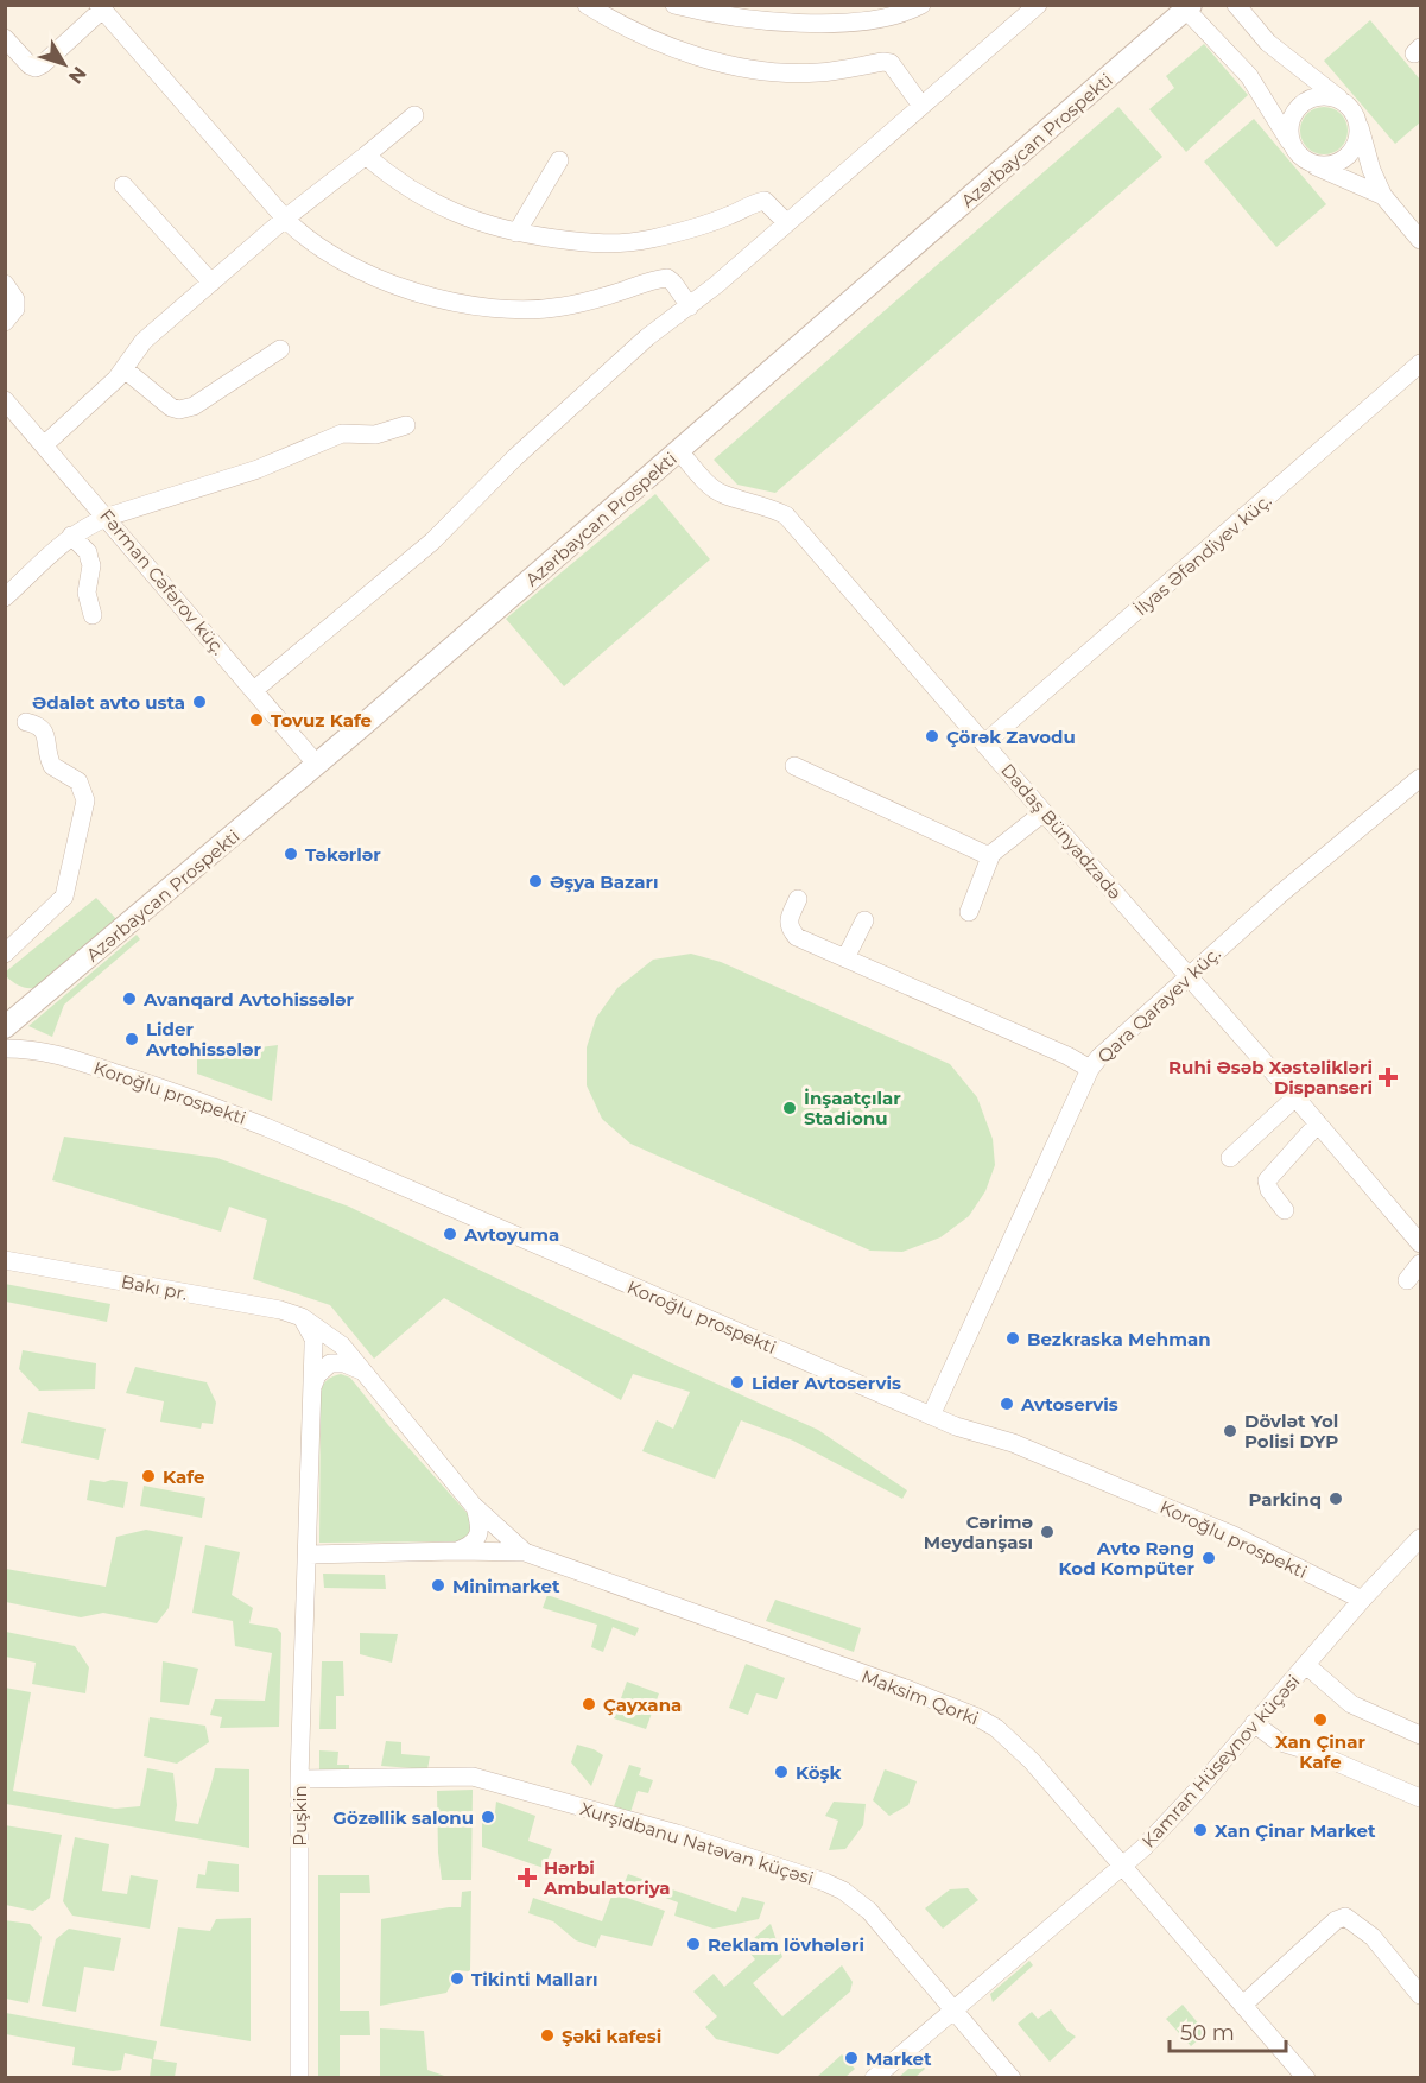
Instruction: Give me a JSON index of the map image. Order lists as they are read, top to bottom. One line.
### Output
{"streets":{"street":["Azərbaycan Prospekti","İlyas Əfəndiyev küç.","Fərman Cəfərov küç.","Dadaş Bünyadzadə","Qara Qarayev küç.","Koroğlu prospekti","Bakı pr.","Maksim Qorki","Kamran Hüseynov küçəsi","Puşkin","Xurşidbanu Natəvan küçəsi"]},"crossings":[["Azərbaycan Prospekti","Fərman Cəfərov küç."],["Azərbaycan Prospekti","Dadaş Bünyadzadə"],["İlyas Əfəndiyev küç.","Dadaş Bünyadzadə"],["Dadaş Bünyadzadə","Qara Qarayev küç."],["Qara Qarayev küç.","Koroğlu prospekti"],["Koroğlu prospekti","Kamran Hüseynov küçəsi"],["Bakı pr.","Maksim Qorki"],["Bakı pr.","Puşkin"],["Maksim Qorki","Kamran Hüseynov küçəsi"],["Kamran Hüseynov küçəsi","Xurşidbanu Natəvan küçəsi"],["Puşkin","Xurşidbanu Natəvan küçəsi"]],"places":{"other":["Ədalət avto usta","Tovuz Kafe","Çörək Zavodu","Təkərlər","Əşya Bazarı","Avanqard Avtohissələr","Lider Avtohissələr","İnşaatçılar Stadionu","Avtoyuma","Bezkraska Mehman","Lider Avtoservis","Avtoservis","Dövlət Yol Polisi DYP","Kafe","Parkinq","Cərimə Meydanşası","Avto Rəng Kod Kompüter","Minimarket","Çayxana","Xan Çinar Kafe","Köşk","Gözəllik salonu","Xan Çinar Market","Reklam lövhələri","Tikinti Malları","Şəki kafesi","Market"],"health":["Ruhi Əsəb Xəstəlikləri Dispanseri","Hərbi Ambulatoriya"]},"scale_bar":"50 m","north":"bottom right"}
